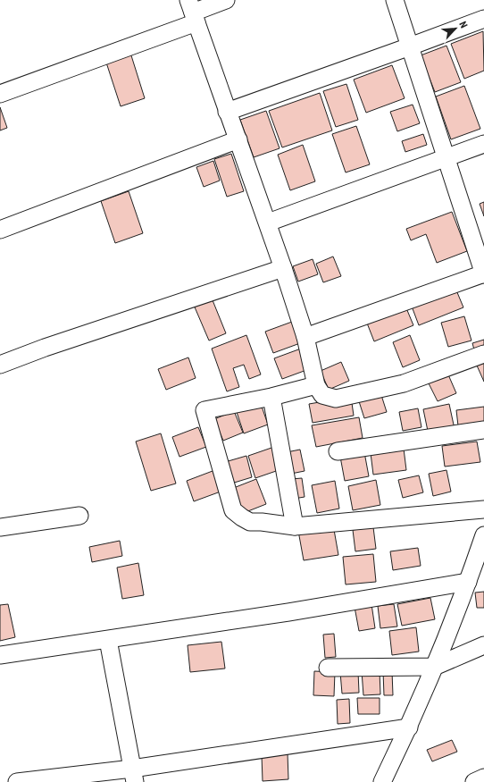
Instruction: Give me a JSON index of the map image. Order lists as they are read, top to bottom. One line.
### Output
{"north":"top right"}
